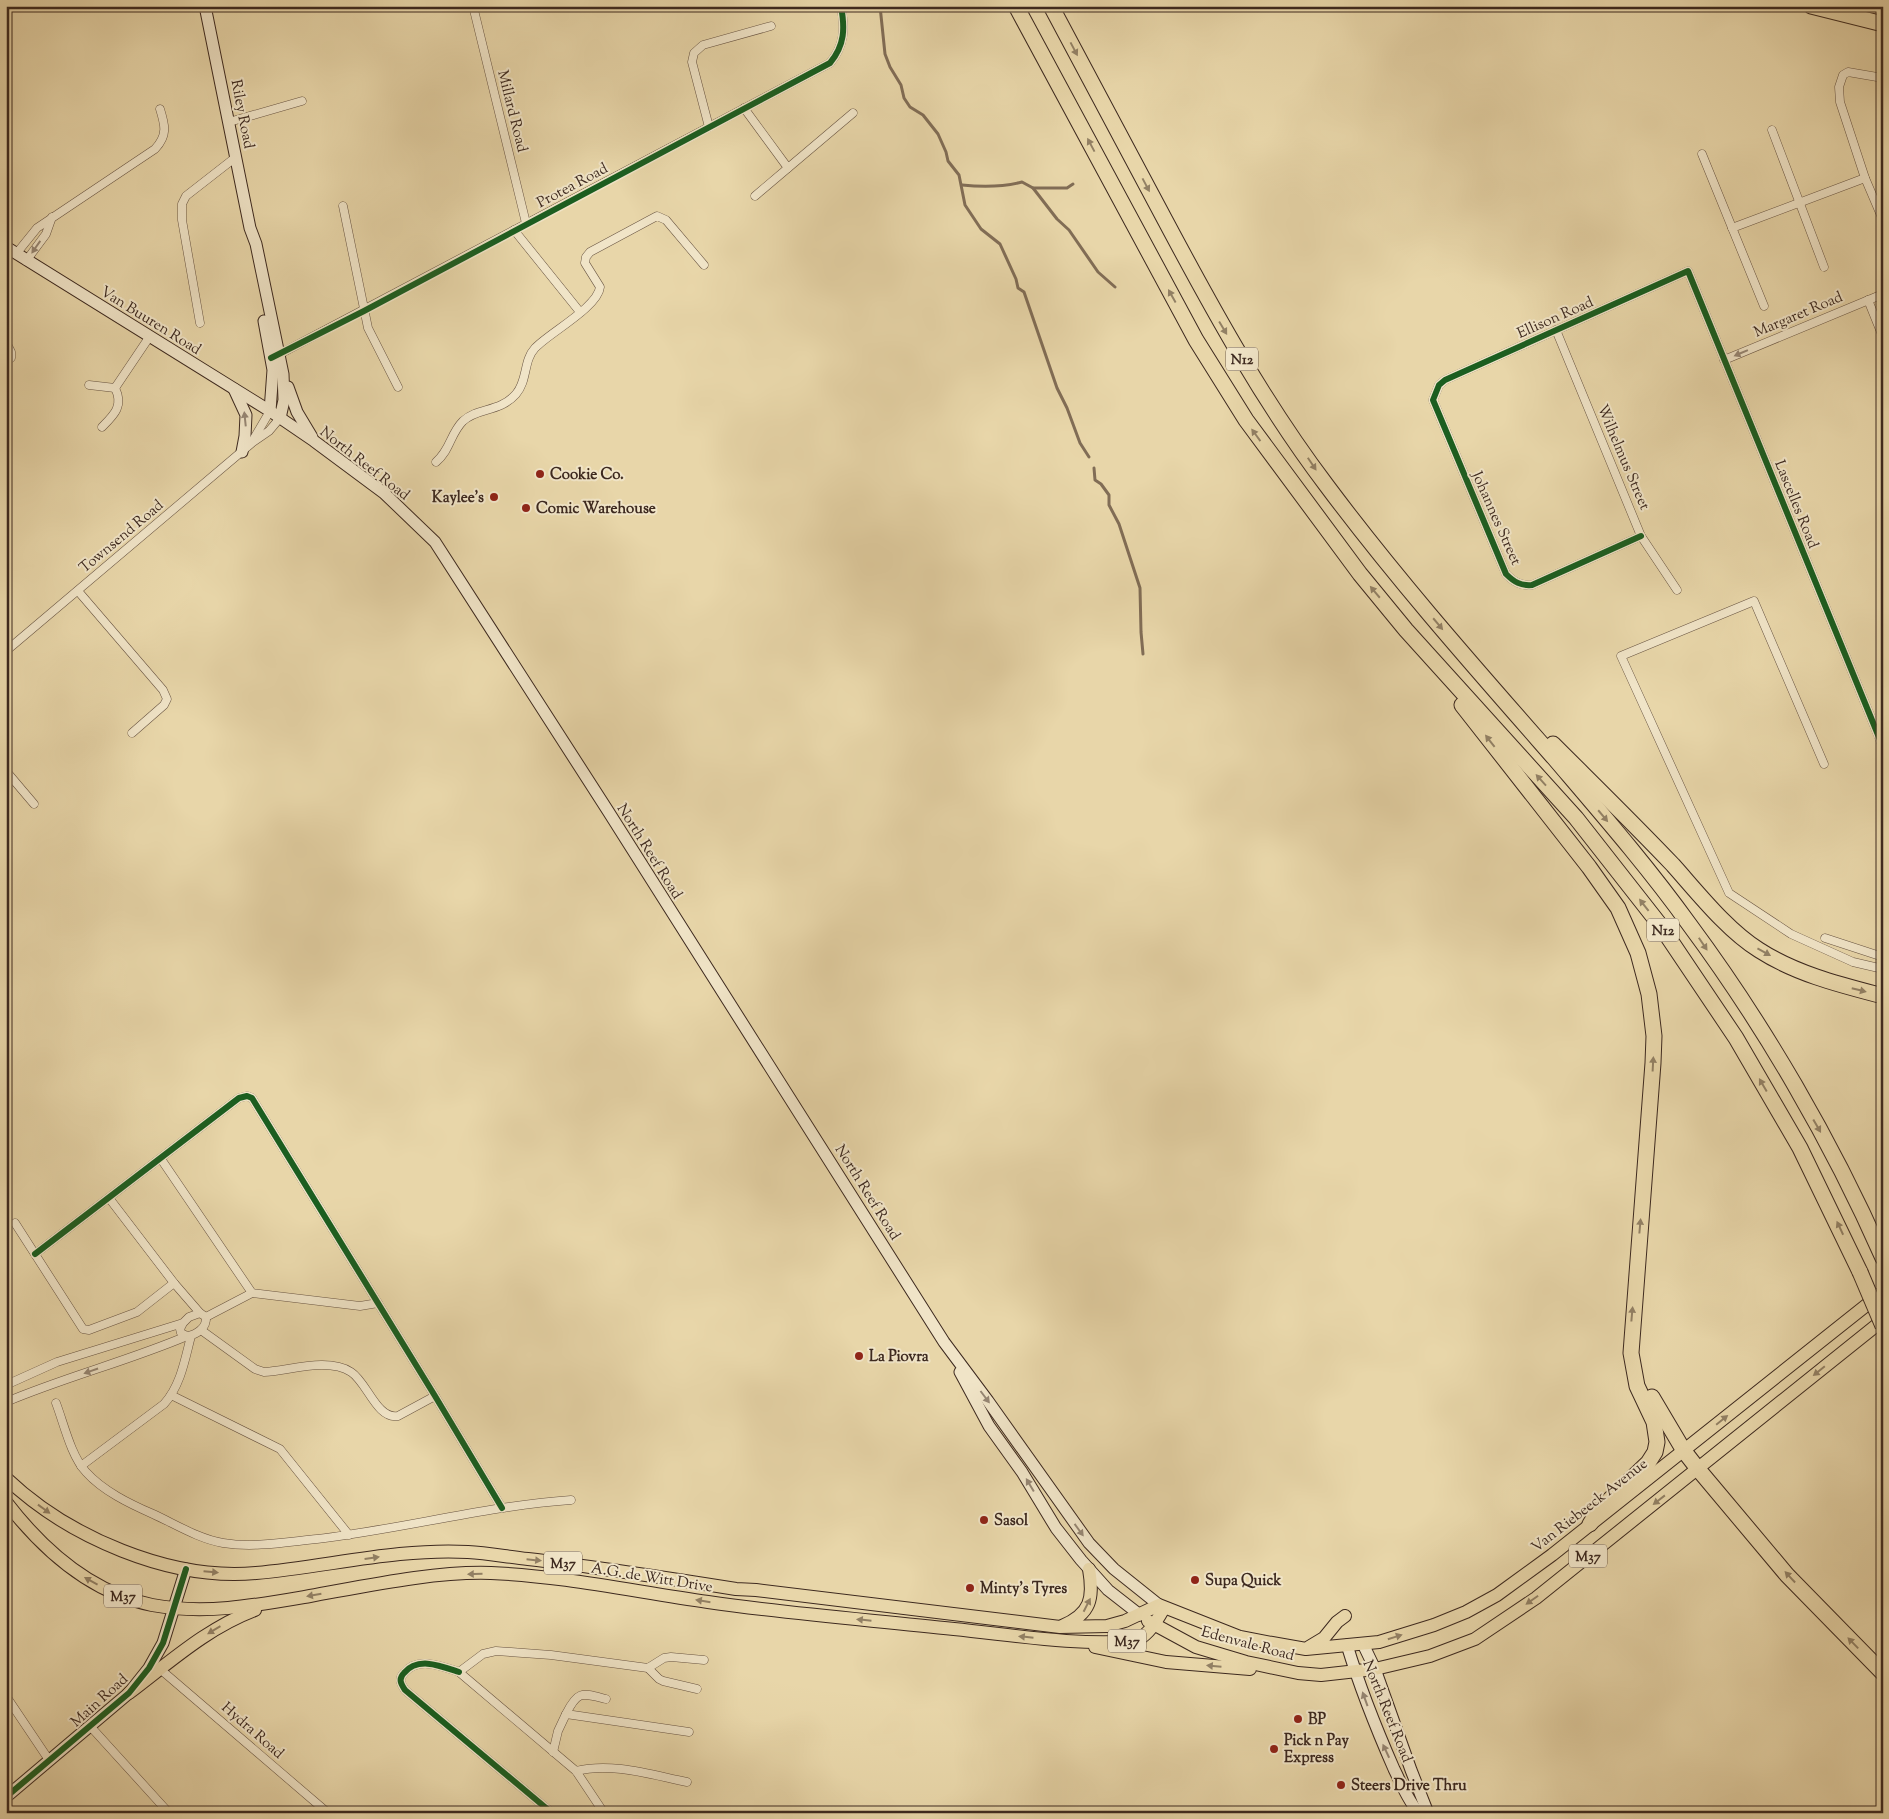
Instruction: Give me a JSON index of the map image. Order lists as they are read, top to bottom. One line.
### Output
{"streets":{"highway":["N12"],"main road":["Riley Road","Van Buuren Road","North Reef Road","Van Riebeeck Avenue","M37","A.G. de Witt Drive","Edenvale Road","Main Road"],"street":["Millard Road","Protea Road","Margaret Road","Ellison Road","Wilhelmus Street","Lascelles Road","Johannes Street","Townsend Road","Hydra Road"]},"crossings":[["Millard Road","Protea Road"],["Riley Road","Protea Road"],["Riley Road","Van Buuren Road"],["Riley Road","North Reef Road"],["Riley Road","Townsend Road"],["Margaret Road","Lascelles Road"],["Ellison Road","Wilhelmus Street"],["Ellison Road","Lascelles Road"],["Ellison Road","Johannes Street"],["Van Buuren Road","North Reef Road"],["Van Buuren Road","Townsend Road"],["Wilhelmus Street","Johannes Street"],["North Reef Road","Townsend Road"],["North Reef Road","Van Riebeeck Avenue"],["North Reef Road","M37"],["North Reef Road","A.G. de Witt Drive"],["North Reef Road","Edenvale Road"],["Van Riebeeck Avenue","Edenvale Road"],["M37","Edenvale Road"],["A.G. de Witt Drive","Edenvale Road"],["A.G. de Witt Drive","Main Road"]],"one_way":["Margaret Road"],"places":["Cookie Co.","Kaylee's","Comic Warehouse","La Piovra","Sasol","Supa Quick","Minty's Tyres","BP","Pick n Pay Express","Steers Drive Thru"]}
